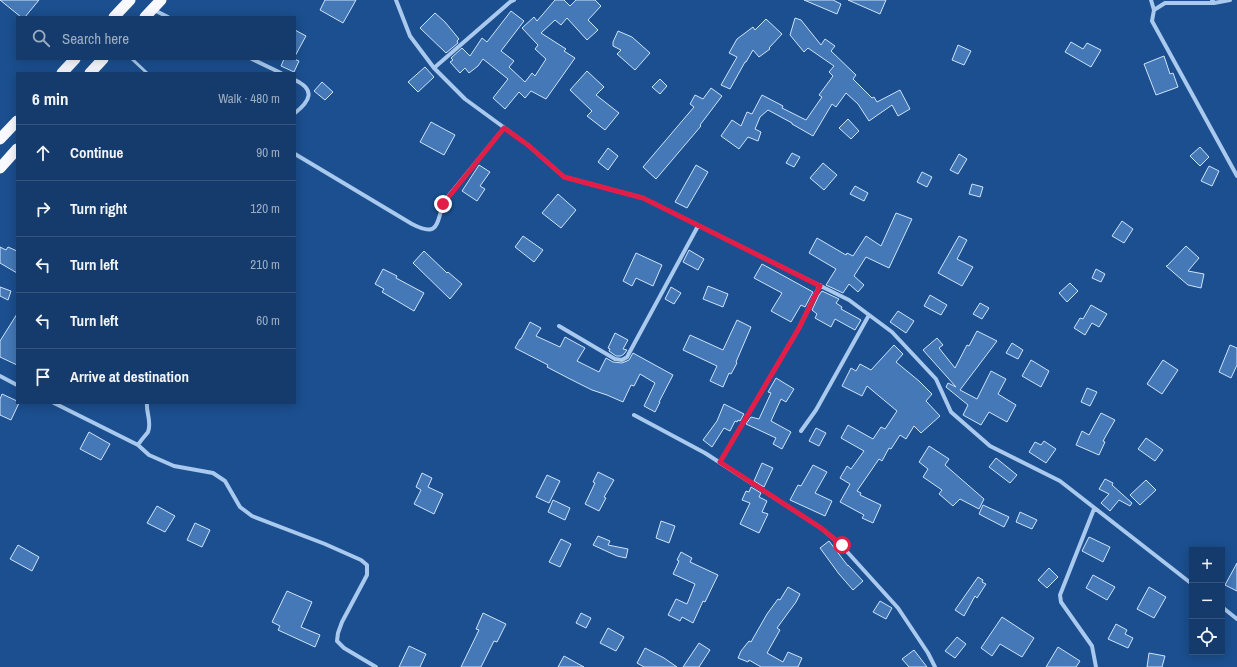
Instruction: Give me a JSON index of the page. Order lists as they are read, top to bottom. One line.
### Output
{"page":{"search":"Search here","heading":["6 min","Walk · 480 m"],"list":[["Continue","90 m"],["Turn right","120 m"],["Turn left","210 m"],["Turn left","60 m"],"Arrive at destination"],"map_buttons":["+","−"]}}
